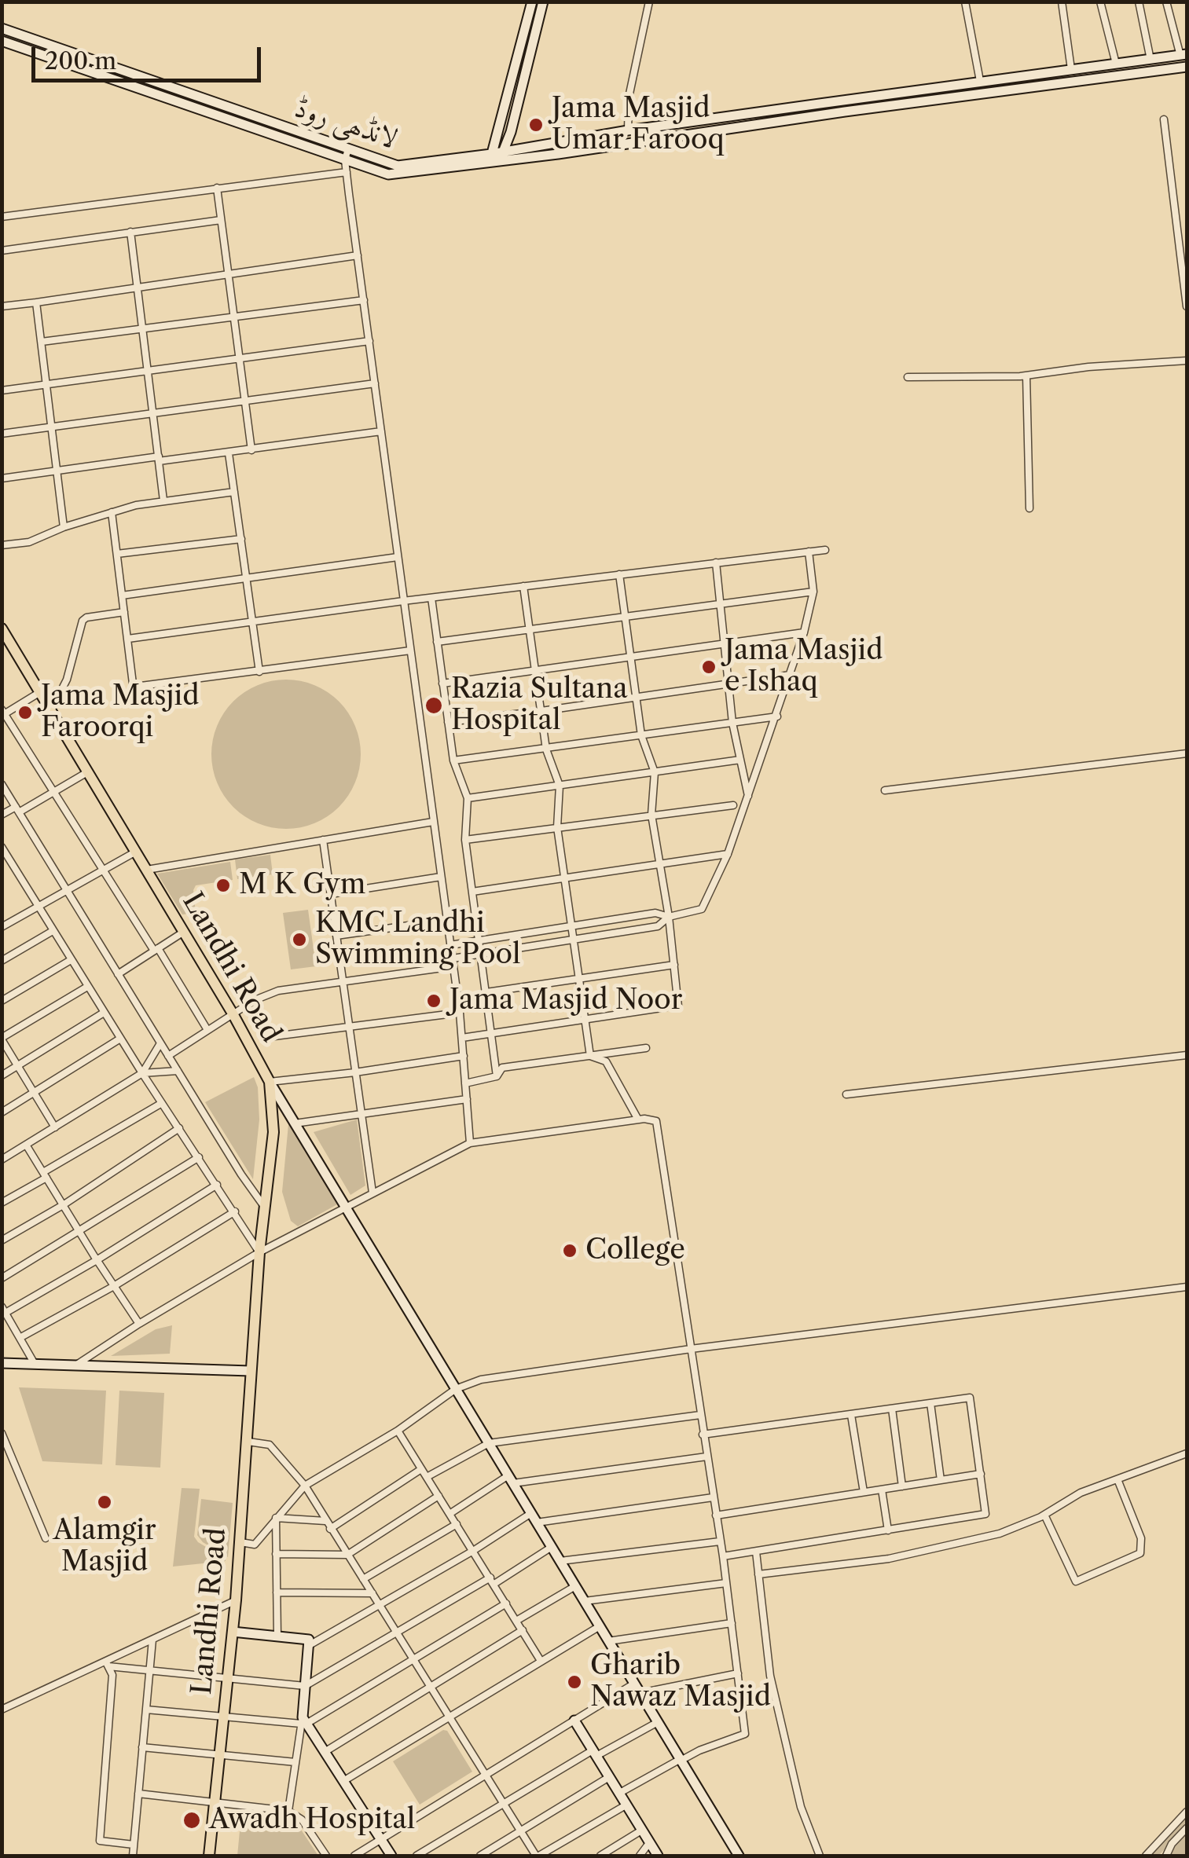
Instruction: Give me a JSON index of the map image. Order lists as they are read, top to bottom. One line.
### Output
{"streets":{"main road":["لانڈھی روڈ","Landhi Road"]},"places":["Jama Masjid Umar Farooq","Jama Masjid e Ishaq","Razia Sultana Hospital","Jama Masjid Faroorqi","M K Gym","KMC Landhi Swimming Pool","Jama Masjid Noor","College","Alamgir Masjid","Gharib Nawaz Masjid","Awadh Hospital"],"scale_bar":"200 m"}
